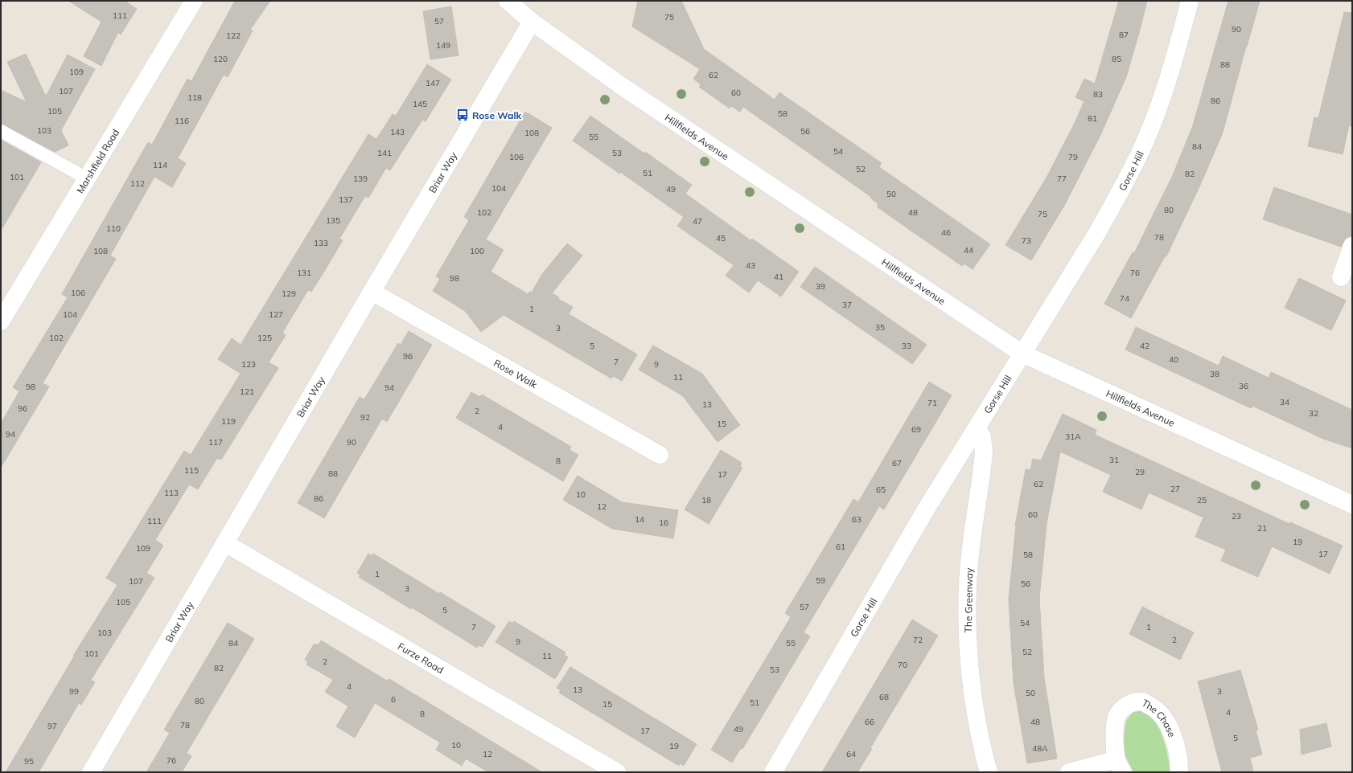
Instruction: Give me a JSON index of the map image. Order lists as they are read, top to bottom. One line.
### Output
{"streets":{"street":["Hillfields Avenue","Marshfield Road","Gorse Hill","Briar Way","Rose Walk","The Greenway","Furze Road","The Chase"]},"crossings":[["Hillfields Avenue","Gorse Hill"],["Hillfields Avenue","Briar Way"],["Gorse Hill","The Greenway"],["Briar Way","Rose Walk"],["Briar Way","Furze Road"]],"places":{"bus stop":["Rose Walk"]},"house_numbers":["111","75","57","90","87","122","149","120","85","88","109","62","147","107","60","83","118","86","145","105","58","81","116","103","56","143","108","55","84","54","141","53","106","79","114","52","51","82","101","139","77","112","104","49","50","137","80","102","48","75","135","47","110","46","78","45","73","133","44","108","100","43","131","76","41","98","39","106","129","74","37","1","104","127","35","3","102","125","5","33","42","96","40","7","123","9","38","11","36","98","94","121","34","71","13","96","2","32","92","119","15","4","69","94","31A","117","90","31","8","67","115","29","88","17","62","27","65","113","10","86","18","25","12","60","23","14","63","111","16","21","19","61","109","17","58","1","59","107","56","3","105","57","5","54","7","1","103","72","2","9","84","55","52","101","11","2","70","82","53","4","13","99","3","50","68","6","80","51","15","4","8","66","48","78","97","49","17","5","10","19","48A","12","64","76","95"]}
